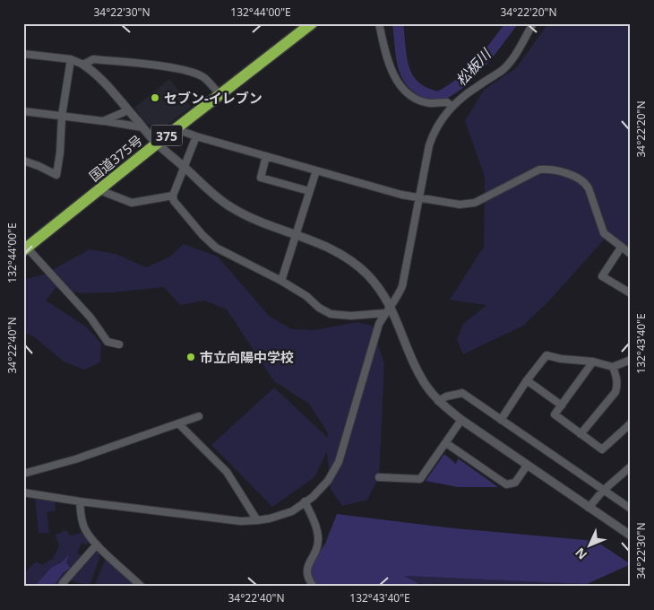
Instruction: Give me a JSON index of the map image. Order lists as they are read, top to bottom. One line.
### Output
{"streets":{"highway":["375","国道375号"]},"water":["松板川"],"places":["セブン-イレブン","市立向陽中学校"],"north":"bottom left","coordinates":["34°22'30\"N","132°44'00\"E","34°22'20\"N","132°43'40\"E","34°22'40\"N"]}
